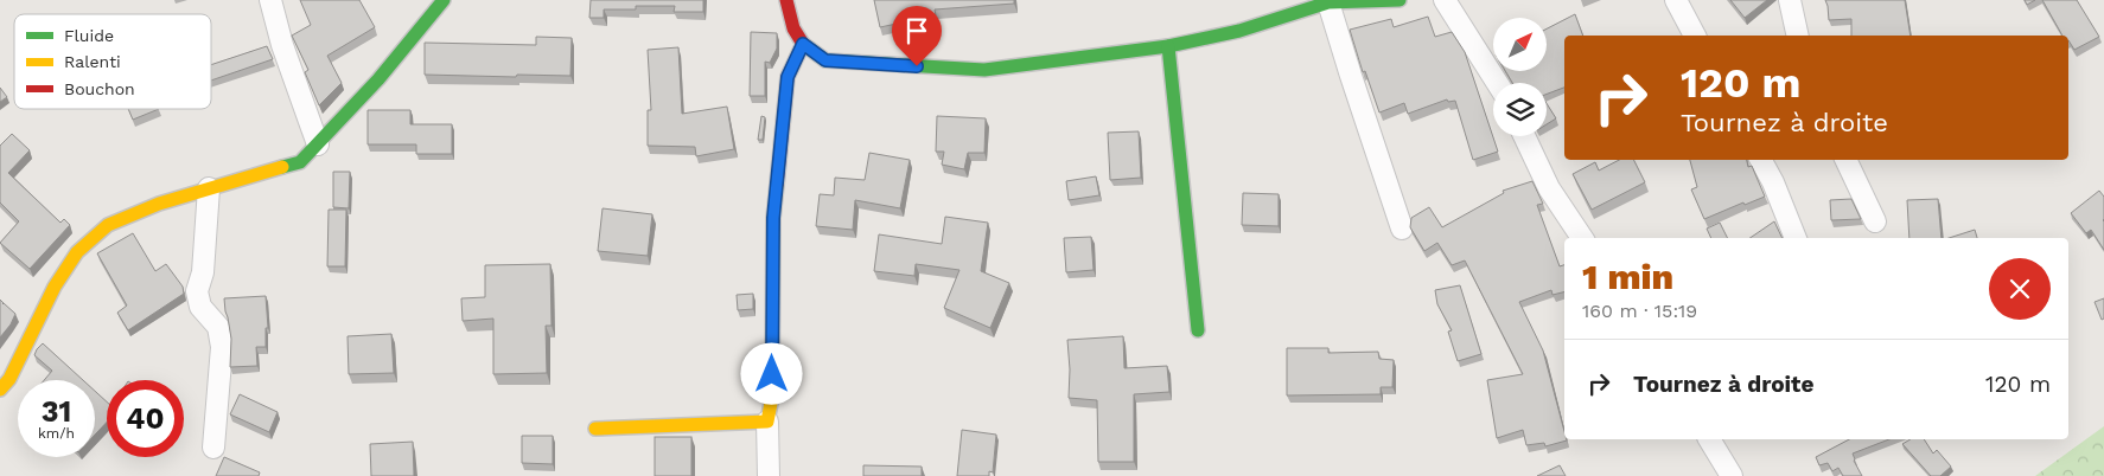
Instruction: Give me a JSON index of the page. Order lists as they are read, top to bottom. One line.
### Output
{"legend":["Fluide","Ralenti","Bouchon"],"north":"top right","page":{"turn":["120 m","Tournez à droite"],"heading":["1 min","160 m · 15:19"],"list":[{"name":"Tournez à droite","value":"120 m"}],"speed":"31 km/h","limit":"40"}}
